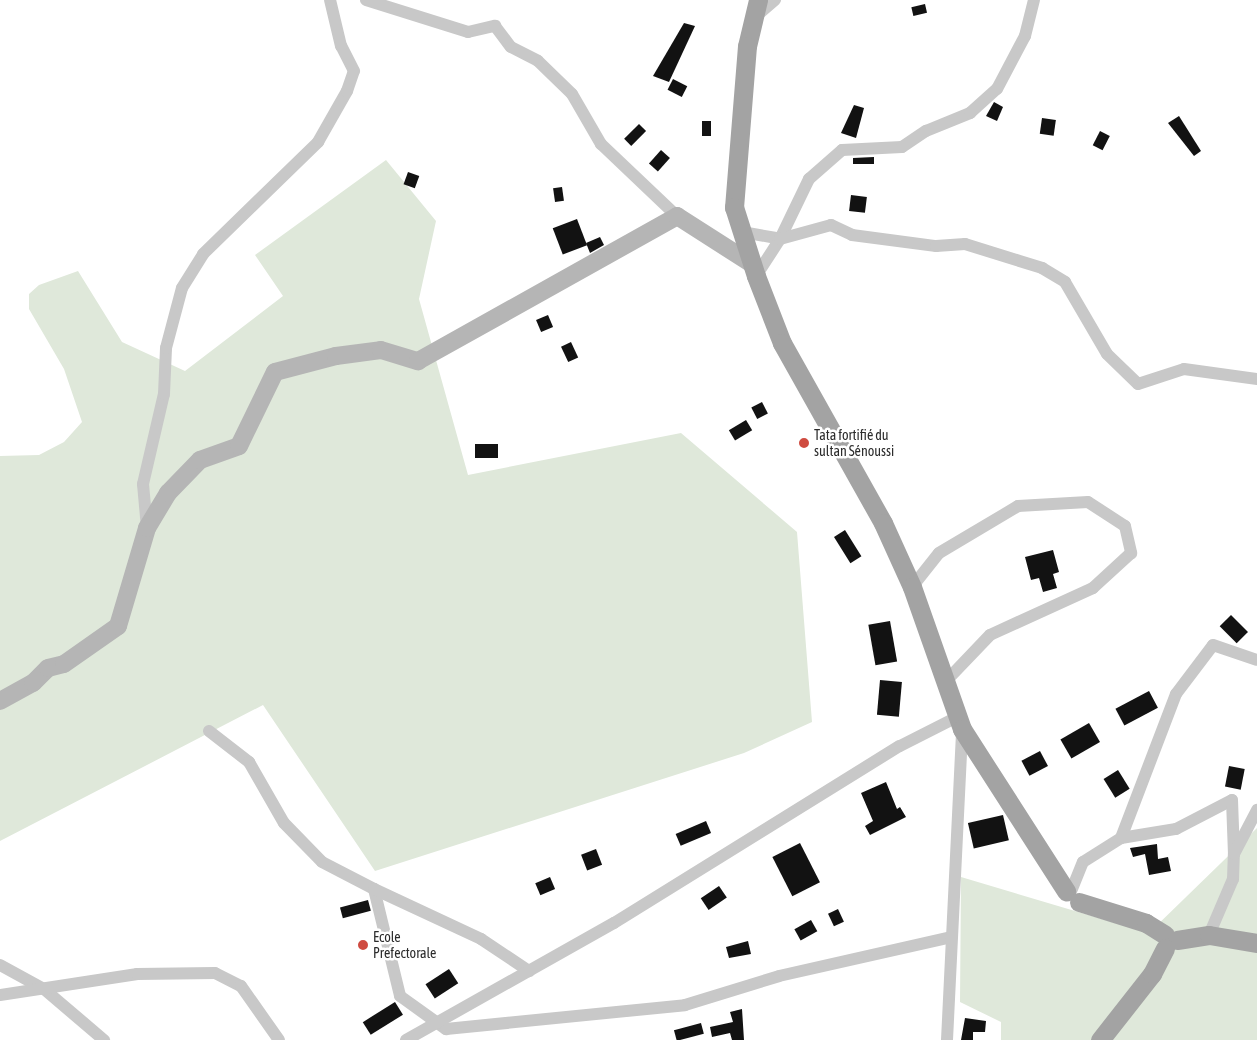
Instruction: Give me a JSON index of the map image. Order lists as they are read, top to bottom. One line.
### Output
{"places":["Tata fortifié du sultan Sénoussi","Ecole Prefectorale"]}
